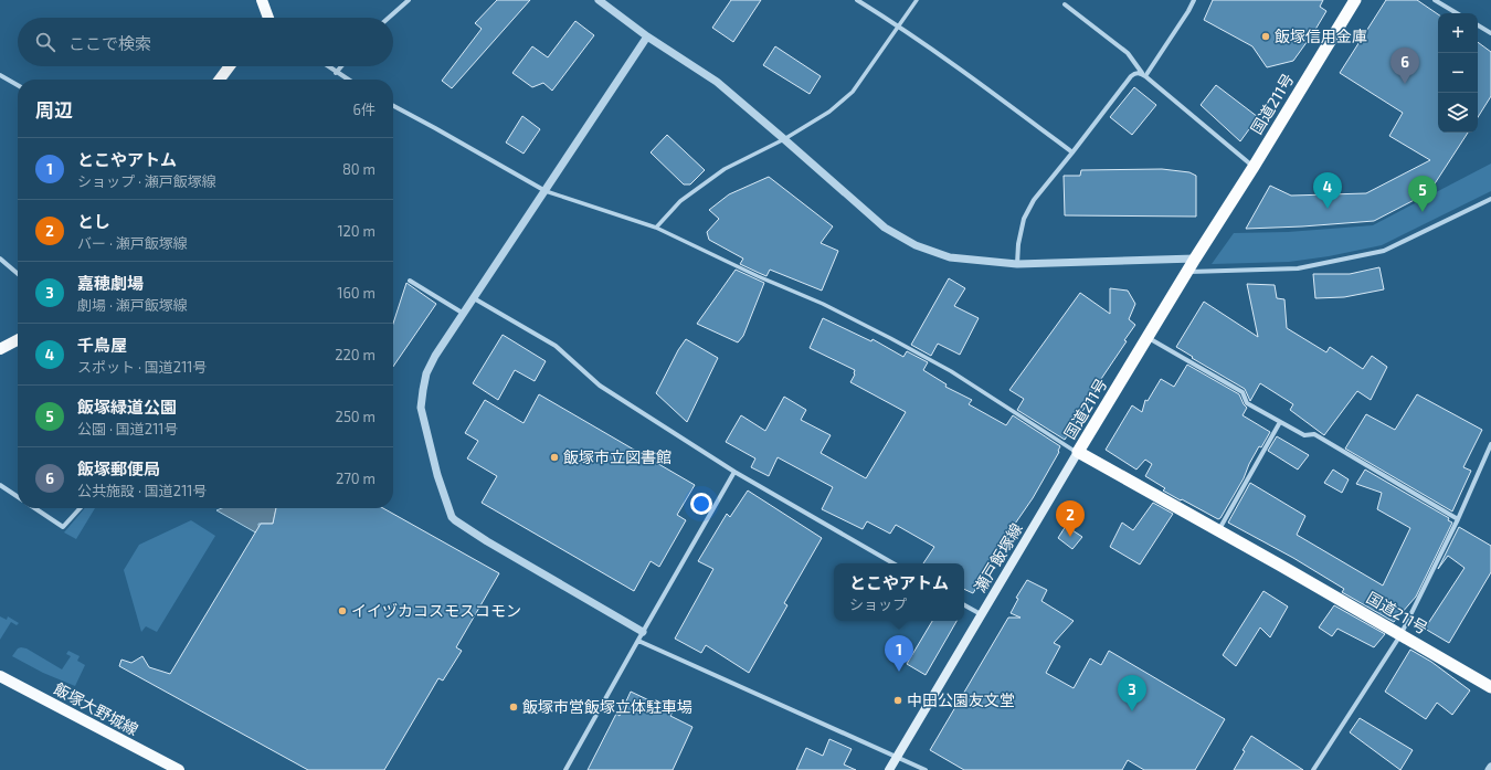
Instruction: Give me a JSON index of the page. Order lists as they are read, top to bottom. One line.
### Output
{"streets":{"highway":["国道211号"],"main road":["瀬戸飯塚線","飯塚大野城線"]},"crossings":[["国道211号","瀬戸飯塚線"]],"places":["飯塚信用金庫","飯塚市立図書館","イイヅカコスモスコモン","中田公園友文堂","飯塚市営飯塚立体駐車場"],"page":{"map_buttons":["+","−"],"search":"ここで検索","pins":["6","4","5","2","1","3"],"heading":["周辺","6件"],"list":[{"mark":"1","name":"とこやアトム","note":"ショップ · 瀬戸飯塚線","value":"80 m"},{"mark":"2","name":"とし","note":"バー · 瀬戸飯塚線","value":"120 m"},{"mark":"3","name":"嘉穂劇場","note":"劇場 · 瀬戸飯塚線","value":"160 m"},{"mark":"4","name":"千鳥屋","note":"スポット · 国道211号","value":"220 m"},{"mark":"5","name":"飯塚緑道公園","note":"公園 · 国道211号","value":"250 m"},{"mark":"6","name":"飯塚郵便局","note":"公共施設 · 国道211号","value":"270 m"}],"popup":["とこやアトム","ショップ"]}}
